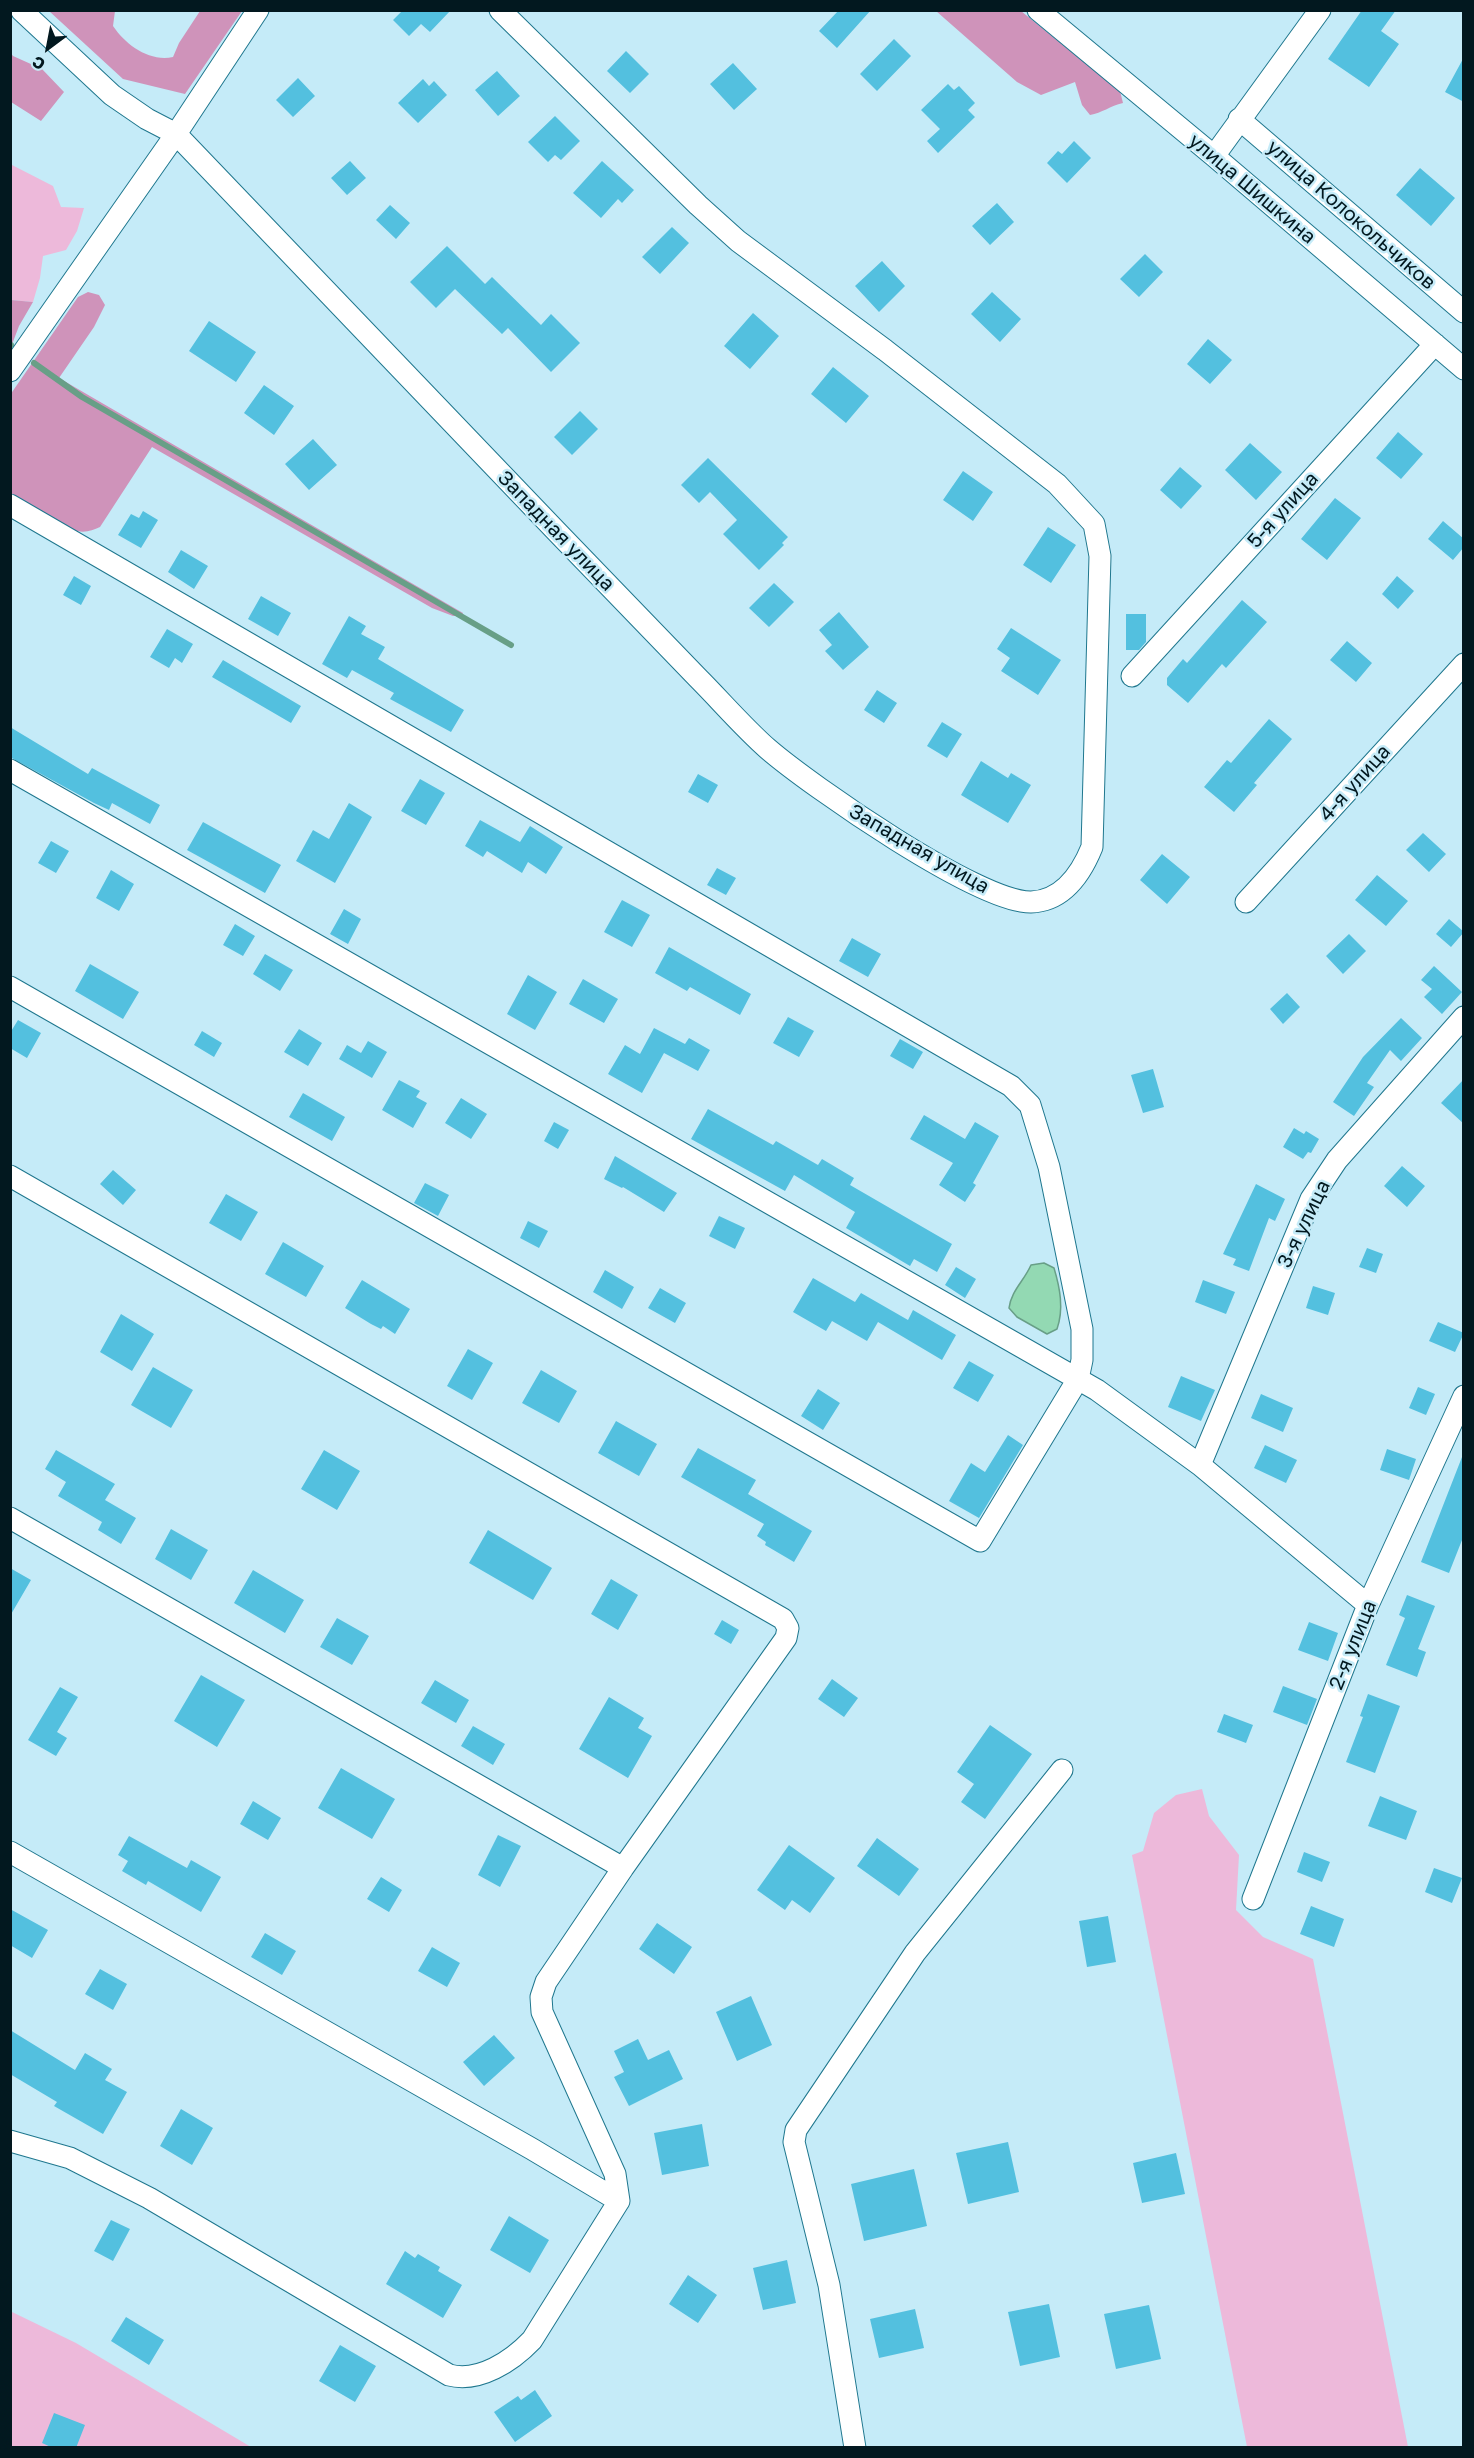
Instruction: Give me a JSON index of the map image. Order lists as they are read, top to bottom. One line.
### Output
{"streets":{"street":["улица Шишкина","улица Колокольчиков","5-я улица","Западная улица","4-я улица","3-я улица","2-я улица"]},"crossings":[["улица Шишкина","5-я улица"]],"north":"bottom left"}
